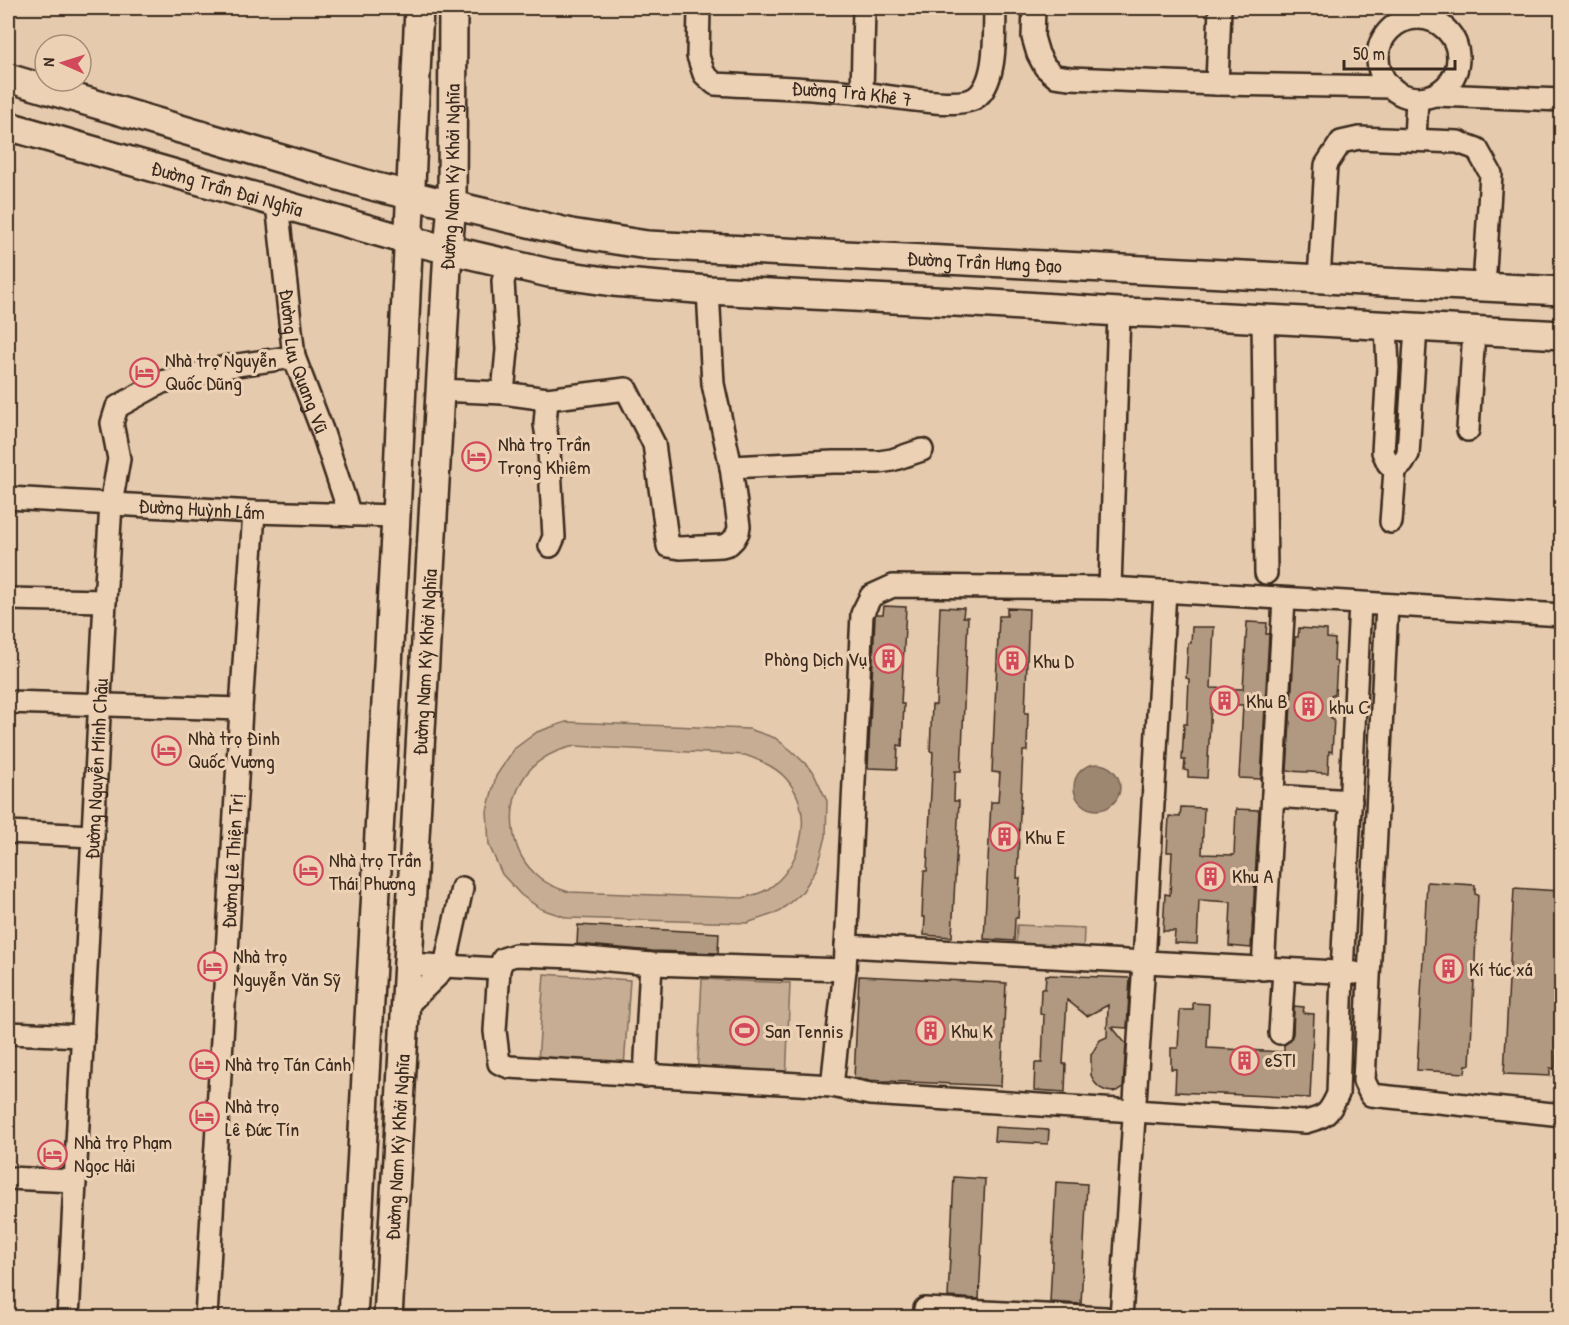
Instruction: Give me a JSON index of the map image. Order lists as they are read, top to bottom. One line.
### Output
{"streets":{"main road":["Đường Nam Kỳ Khởi Nghĩa","Đường Trần Đại Nghĩa","Đường Trần Hưng Đạo"],"street":["Đường Trà Khê 7","Đường Lưu Quang Vũ","Đường Huỳnh Lắm","Đường Nguyễn Minh Châu","Đường Lê Thiện Trị"]},"crossings":[["Đường Nam Kỳ Khởi Nghĩa","Đường Trần Đại Nghĩa"],["Đường Nam Kỳ Khởi Nghĩa","Đường Trần Hưng Đạo"],["Đường Nam Kỳ Khởi Nghĩa","Đường Huỳnh Lắm"],["Đường Trần Đại Nghĩa","Đường Trần Hưng Đạo"],["Đường Trần Đại Nghĩa","Đường Lưu Quang Vũ"],["Đường Lưu Quang Vũ","Đường Huỳnh Lắm"],["Đường Lưu Quang Vũ","Đường Nguyễn Minh Châu"],["Đường Huỳnh Lắm","Đường Nguyễn Minh Châu"],["Đường Huỳnh Lắm","Đường Lê Thiện Trị"]],"places":{"hotel":["Nhà trọ Nguyễn Quốc Dũng","Nhà trọ Trần Trọng Khiêm","Nhà trọ Đinh Quốc Vương","Nhà trọ Trần Thái Phương","Nhà trọ Nguyễn Văn Sỹ","Nhà trọ Tán Cảnh","Nhà trọ Lê Đức Tín","Nhà trọ Phạm Ngọc Hải"],"building":["Phòng Dịch Vụ","Khu D","Khu B","khu C","Khu E","Khu A","Kí túc xá","Khu K","eSTI"],"sports":["San Tennis"]},"scale_bar":"50 m","north":"left"}
